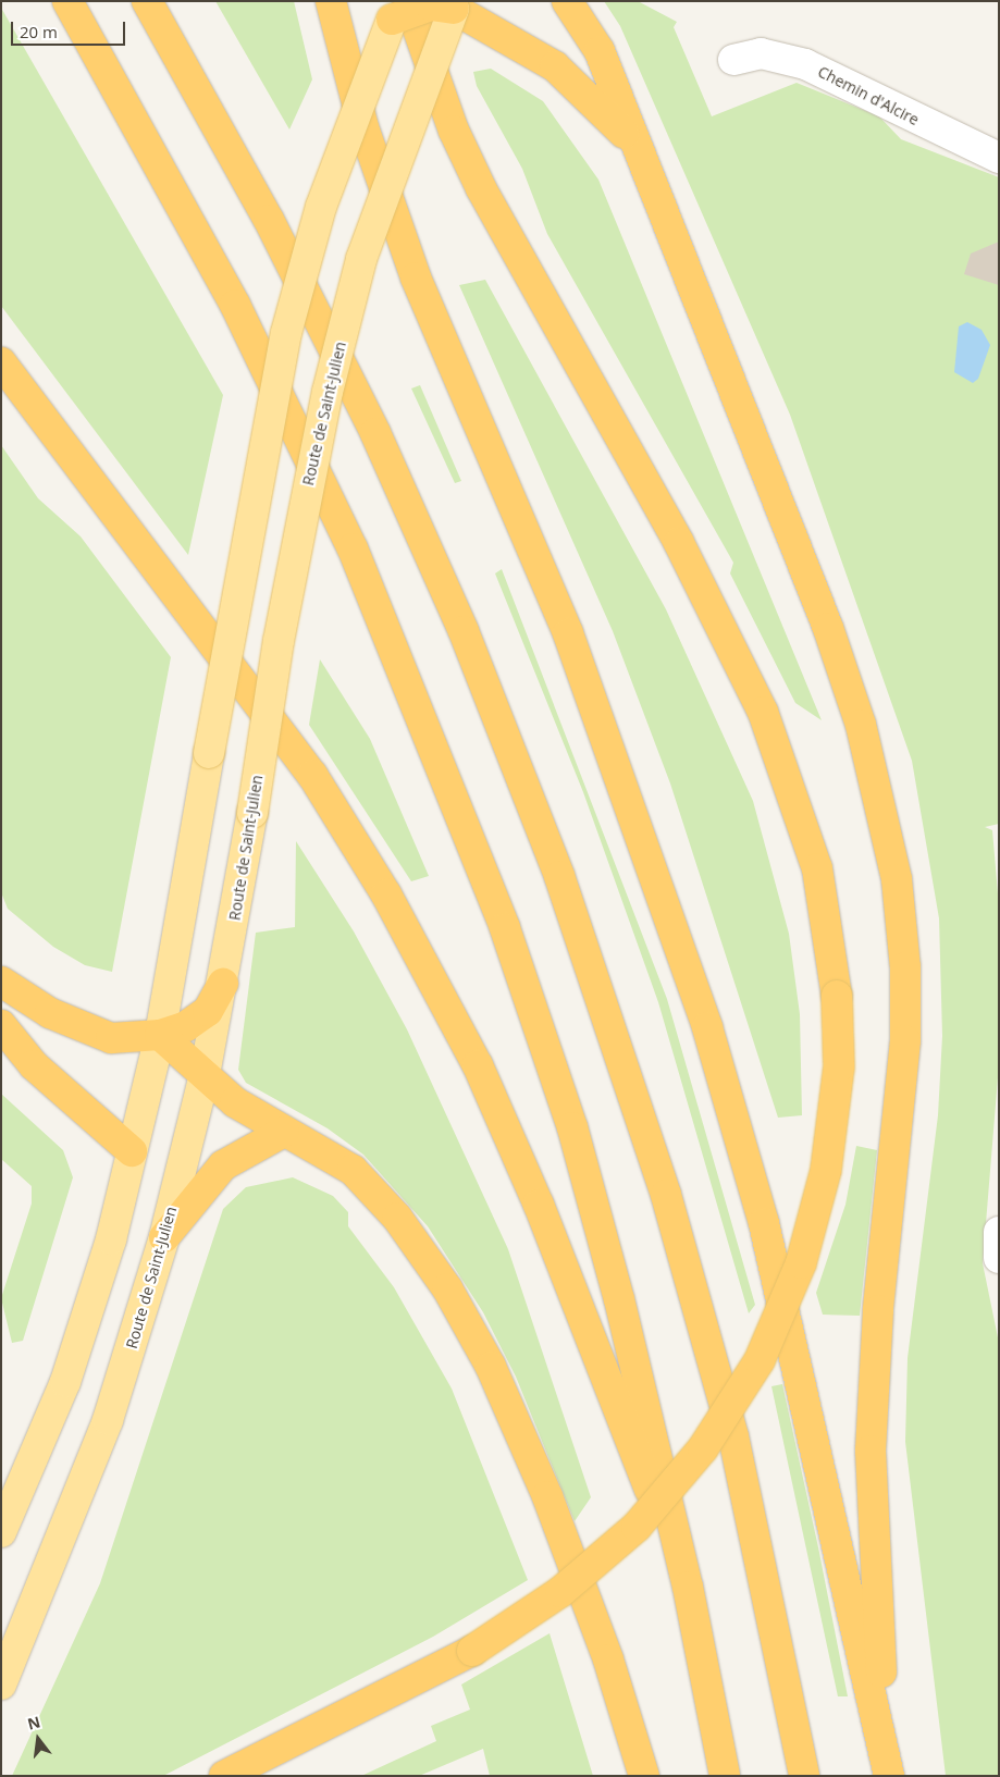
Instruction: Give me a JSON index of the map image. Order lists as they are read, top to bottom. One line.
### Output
{"streets":{"main road":["Route de Saint-Julien"],"street":["Chemin d'Alcire"]},"scale_bar":"20 m","north":"top"}
